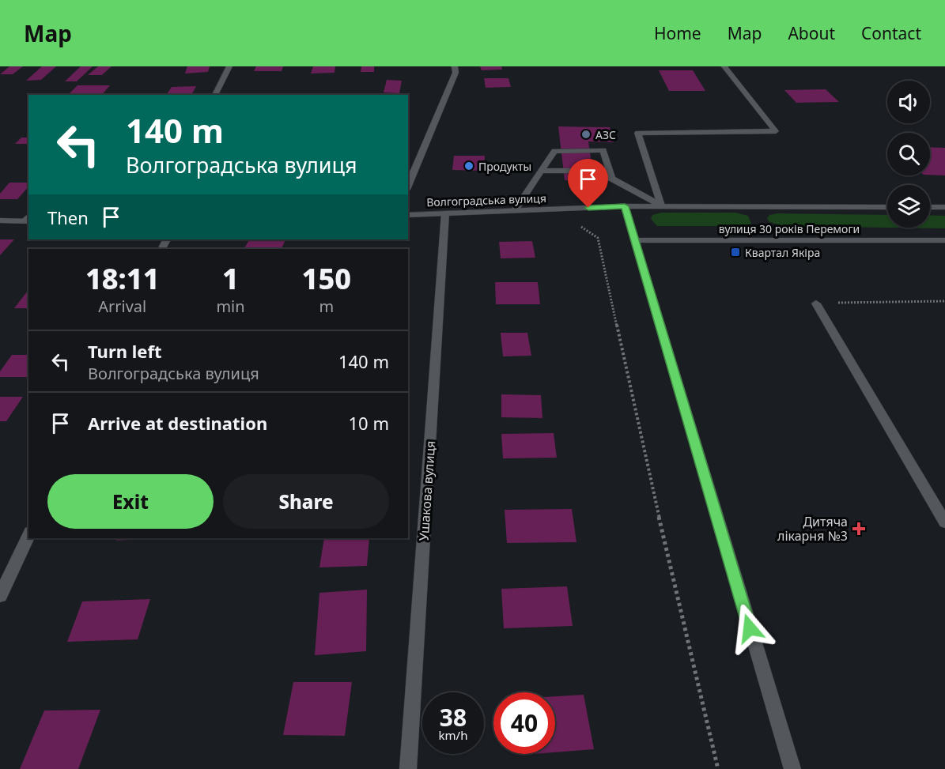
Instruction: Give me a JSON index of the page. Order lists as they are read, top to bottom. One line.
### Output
{"streets":{"street":["Волгоградська вулиця","вулиця 30 років Перемоги","Ушакова вулиця"]},"crossings":[["Волгоградська вулиця","вулиця 30 років Перемоги"],["Волгоградська вулиця","Ушакова вулиця"]],"places":{"other":["АЗС","Продукты"],"transit":["Квартал Якіра"],"health":["Дитяча лікарня №3"]},"page":{"header":"Map","nav":["Home","Map","About","Contact"],"turn":["140 m","Волгоградська вулиця"],"then":"Then","eta":["18:11","Arrival","1","min","150","m"],"list":[{"name":"Turn left","note":"Волгоградська вулиця","value":"140 m"},{"name":"Arrive at destination","value":"10 m"}],"buttons":["Exit","Share"],"speed":"38 km/h","limit":"40"}}
